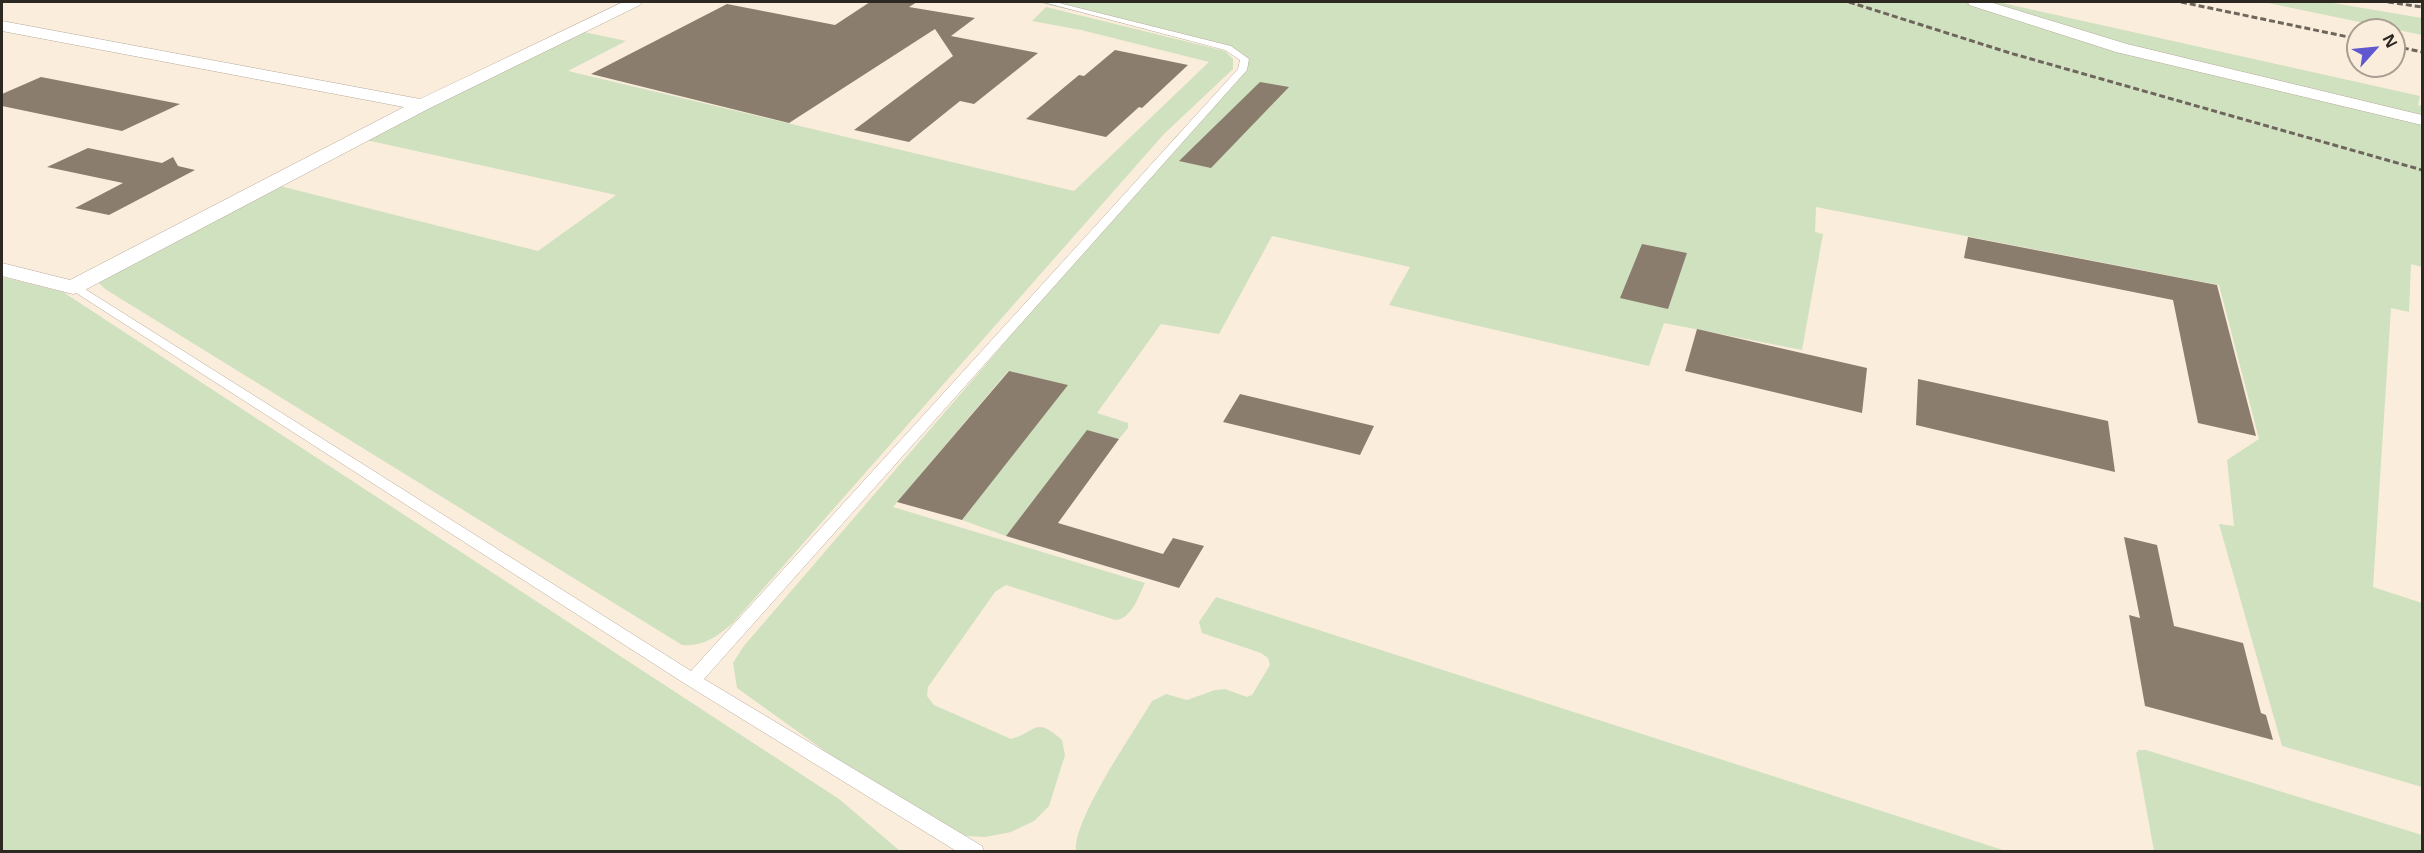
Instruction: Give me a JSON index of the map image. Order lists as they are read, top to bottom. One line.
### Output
{"north":"top right"}
